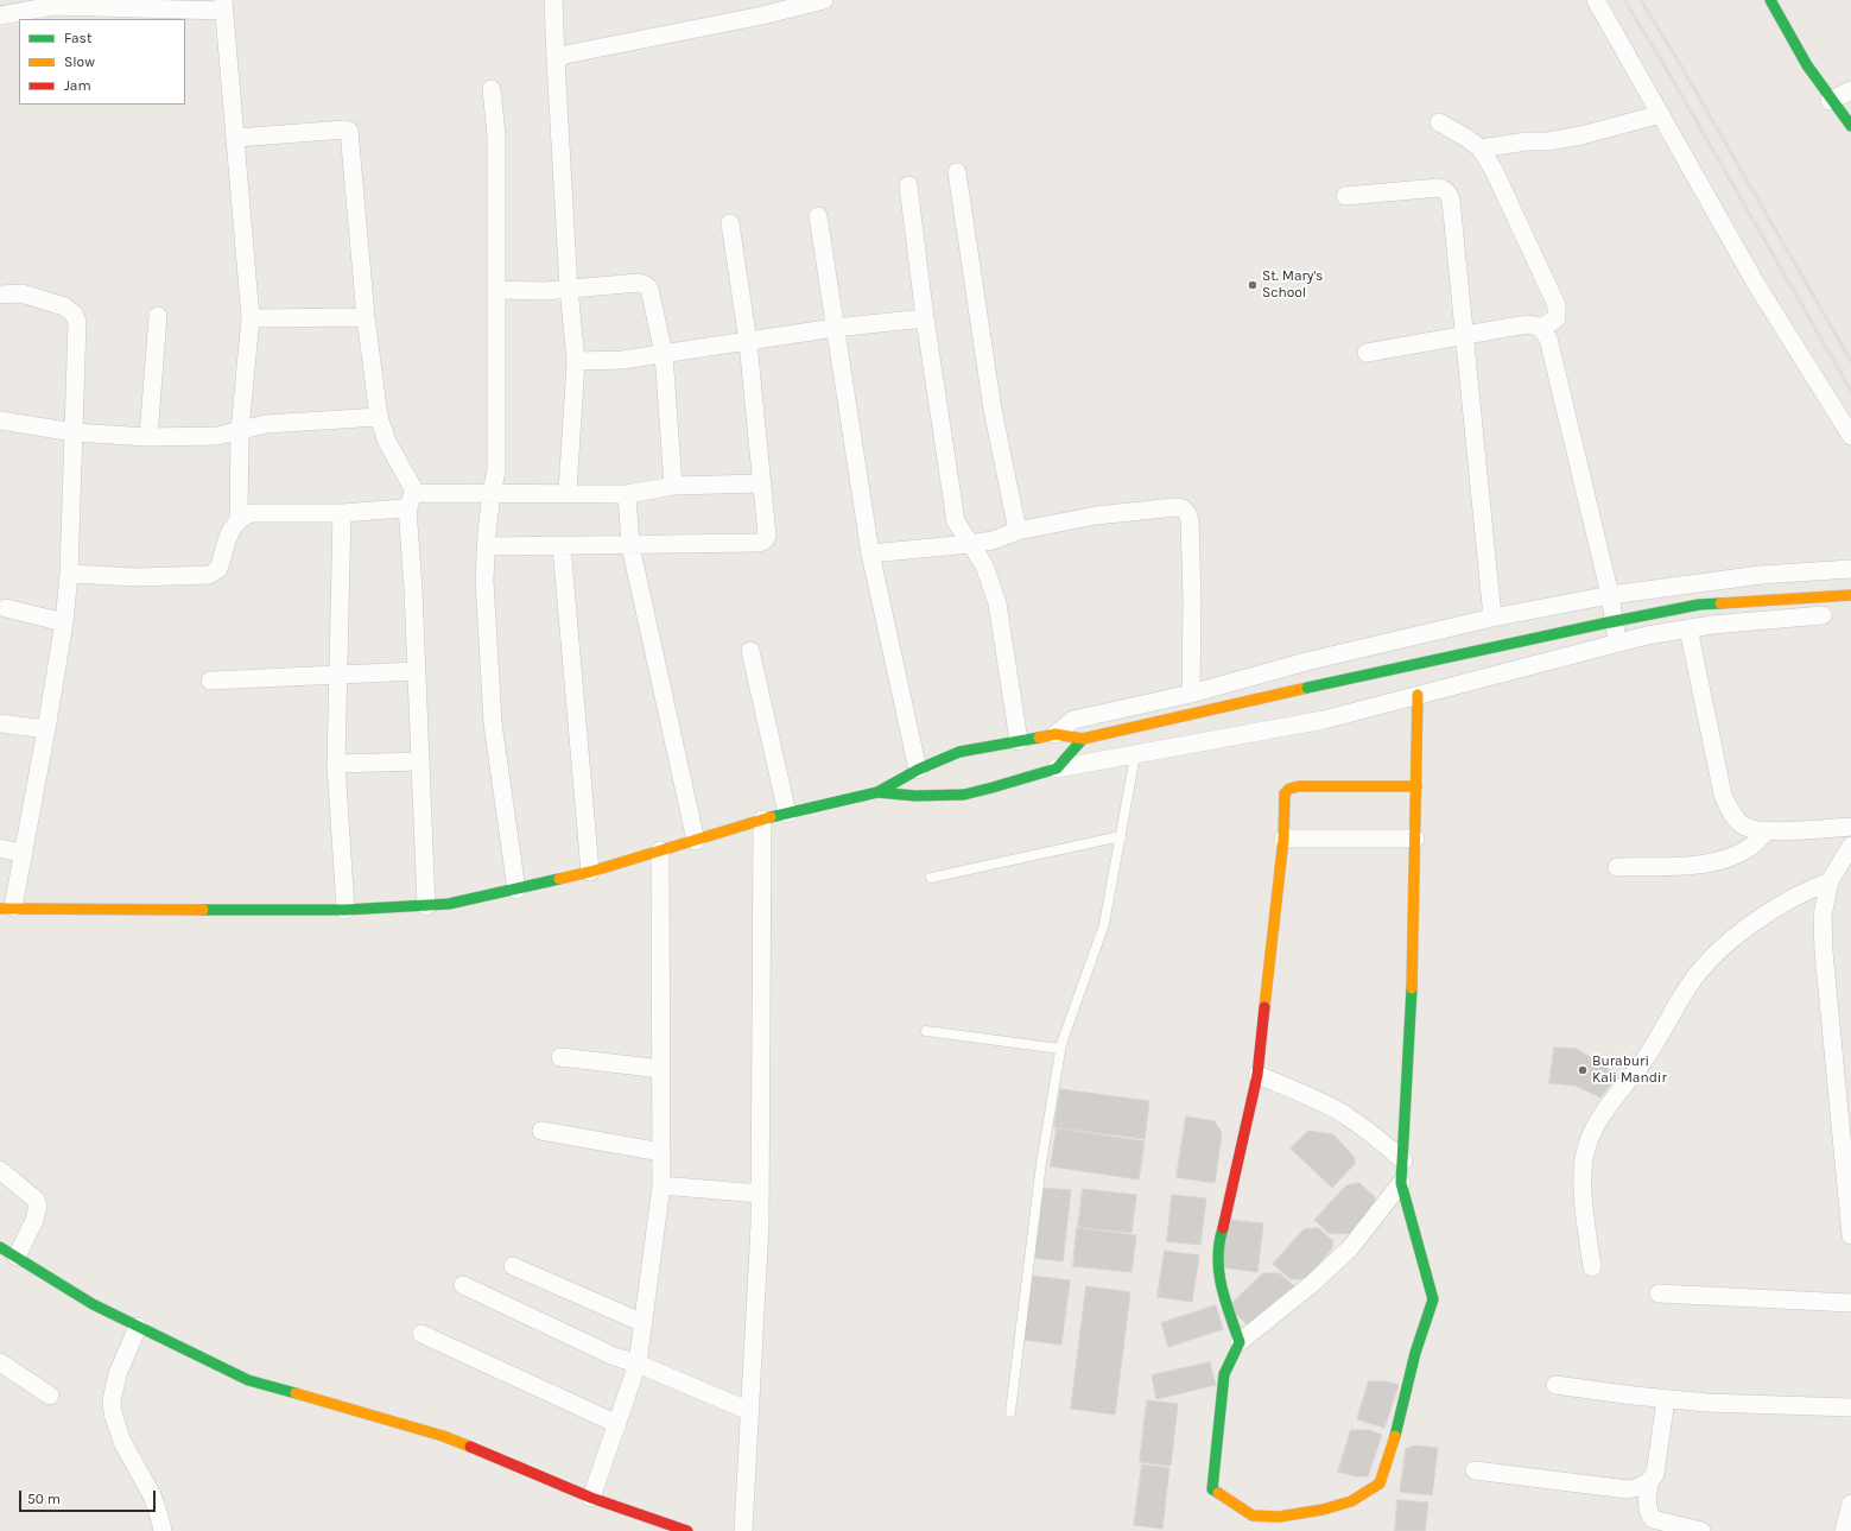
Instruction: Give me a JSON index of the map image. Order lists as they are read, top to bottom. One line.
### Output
{"places":["St. Mary's School","Buraburi Kali Mandir"],"legend":["Fast","Slow","Jam"],"scale_bar":"50 m"}
